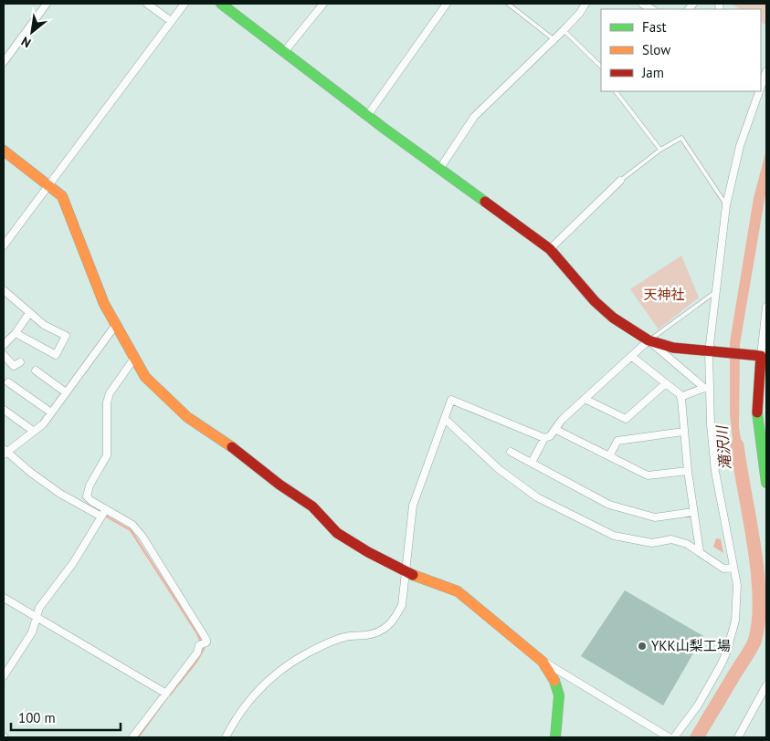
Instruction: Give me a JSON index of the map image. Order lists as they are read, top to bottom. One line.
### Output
{"water":["滝沢川"],"parks":["天神社"],"places":["YKK山梨工場"],"legend":["Fast","Slow","Jam"],"scale_bar":"100 m","north":"bottom left"}
